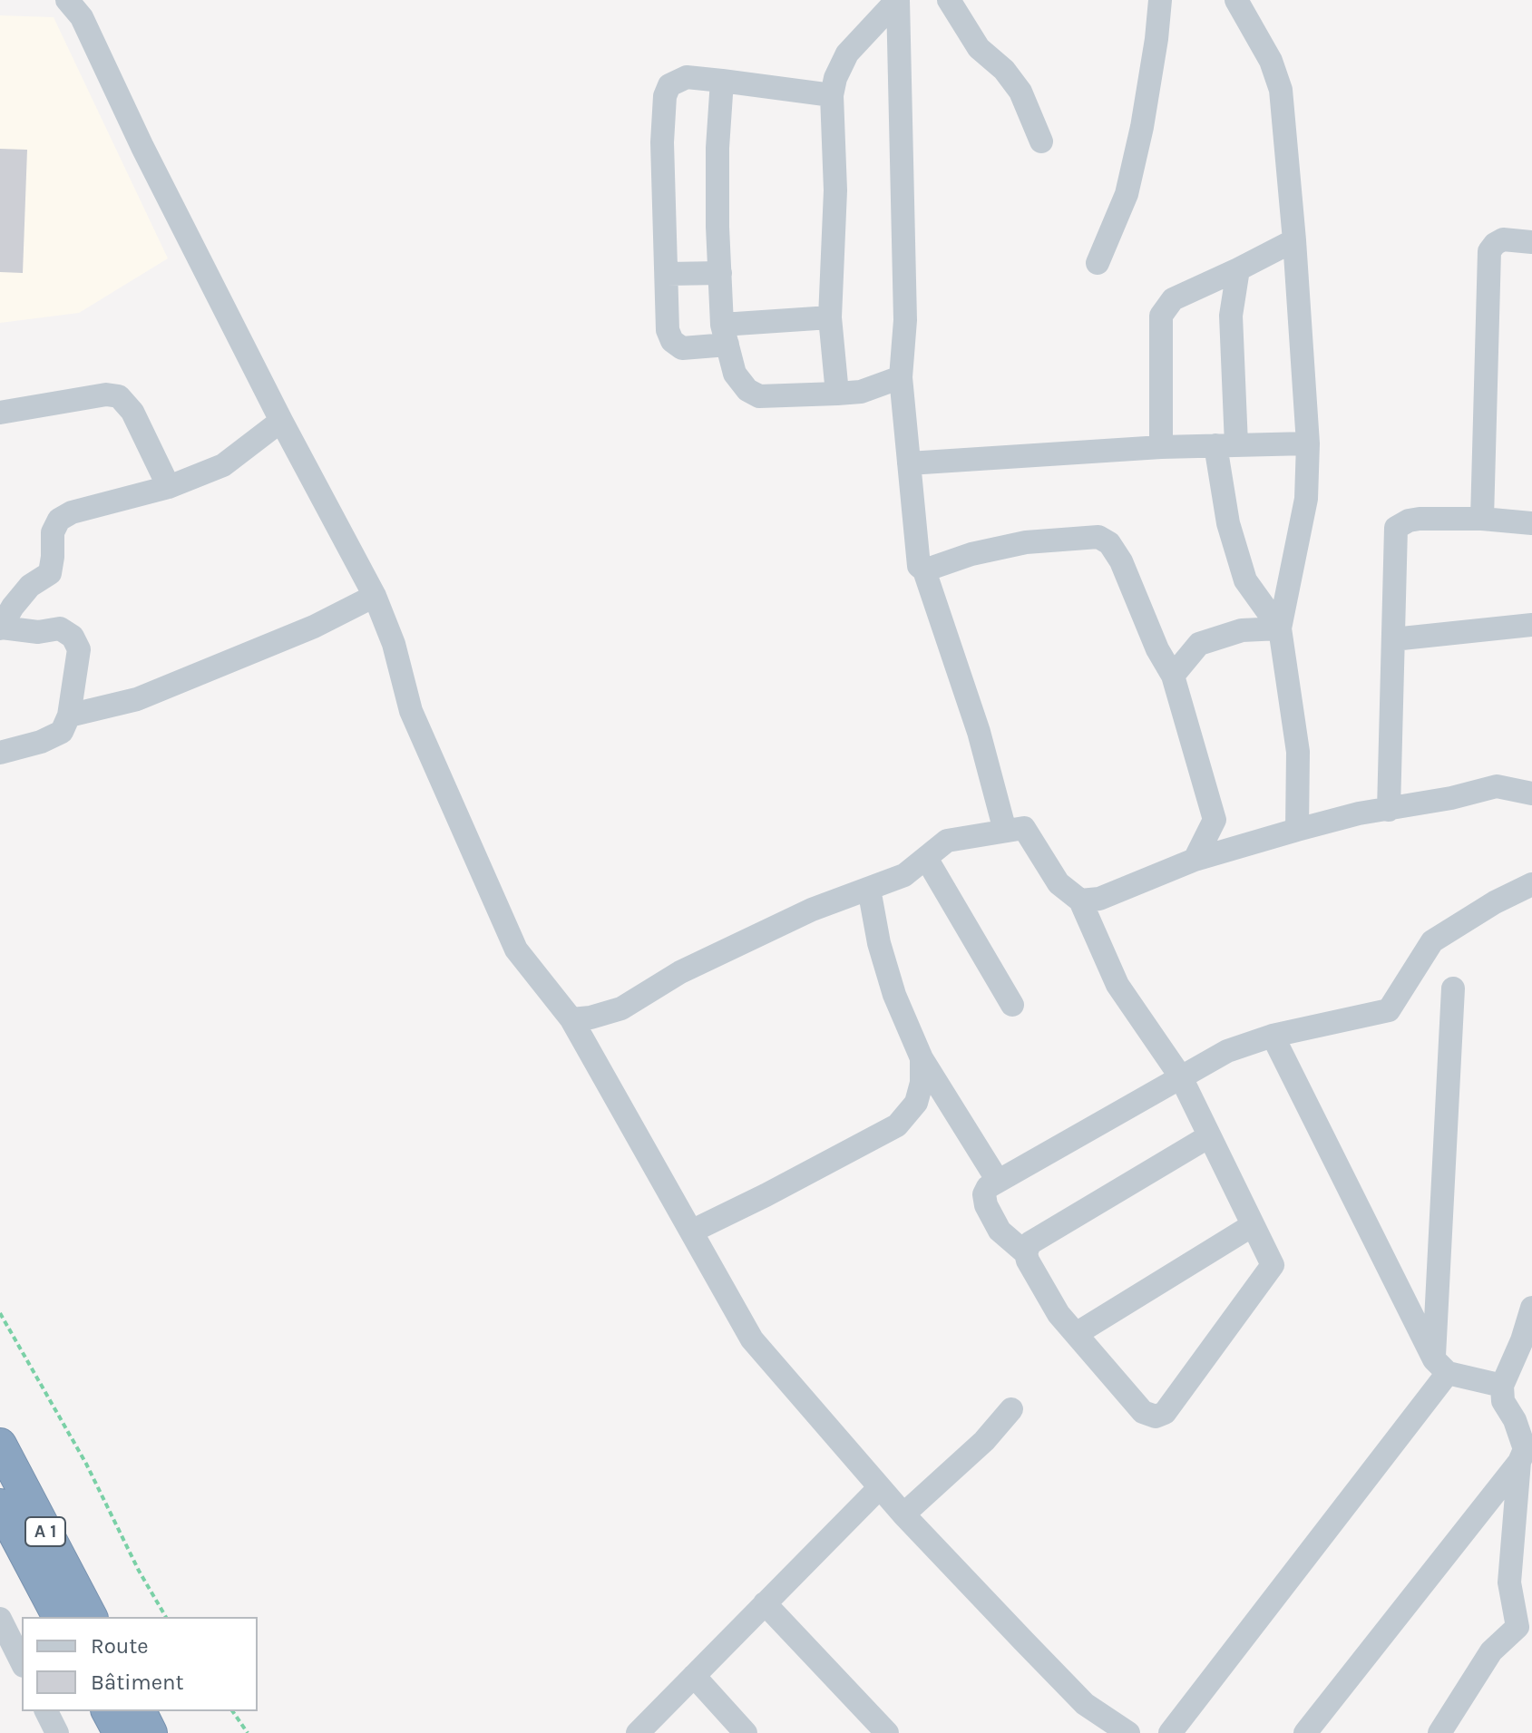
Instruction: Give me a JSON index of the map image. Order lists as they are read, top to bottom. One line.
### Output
{"streets":{"highway":["A 1"]},"legend":["Route","Bâtiment"]}
